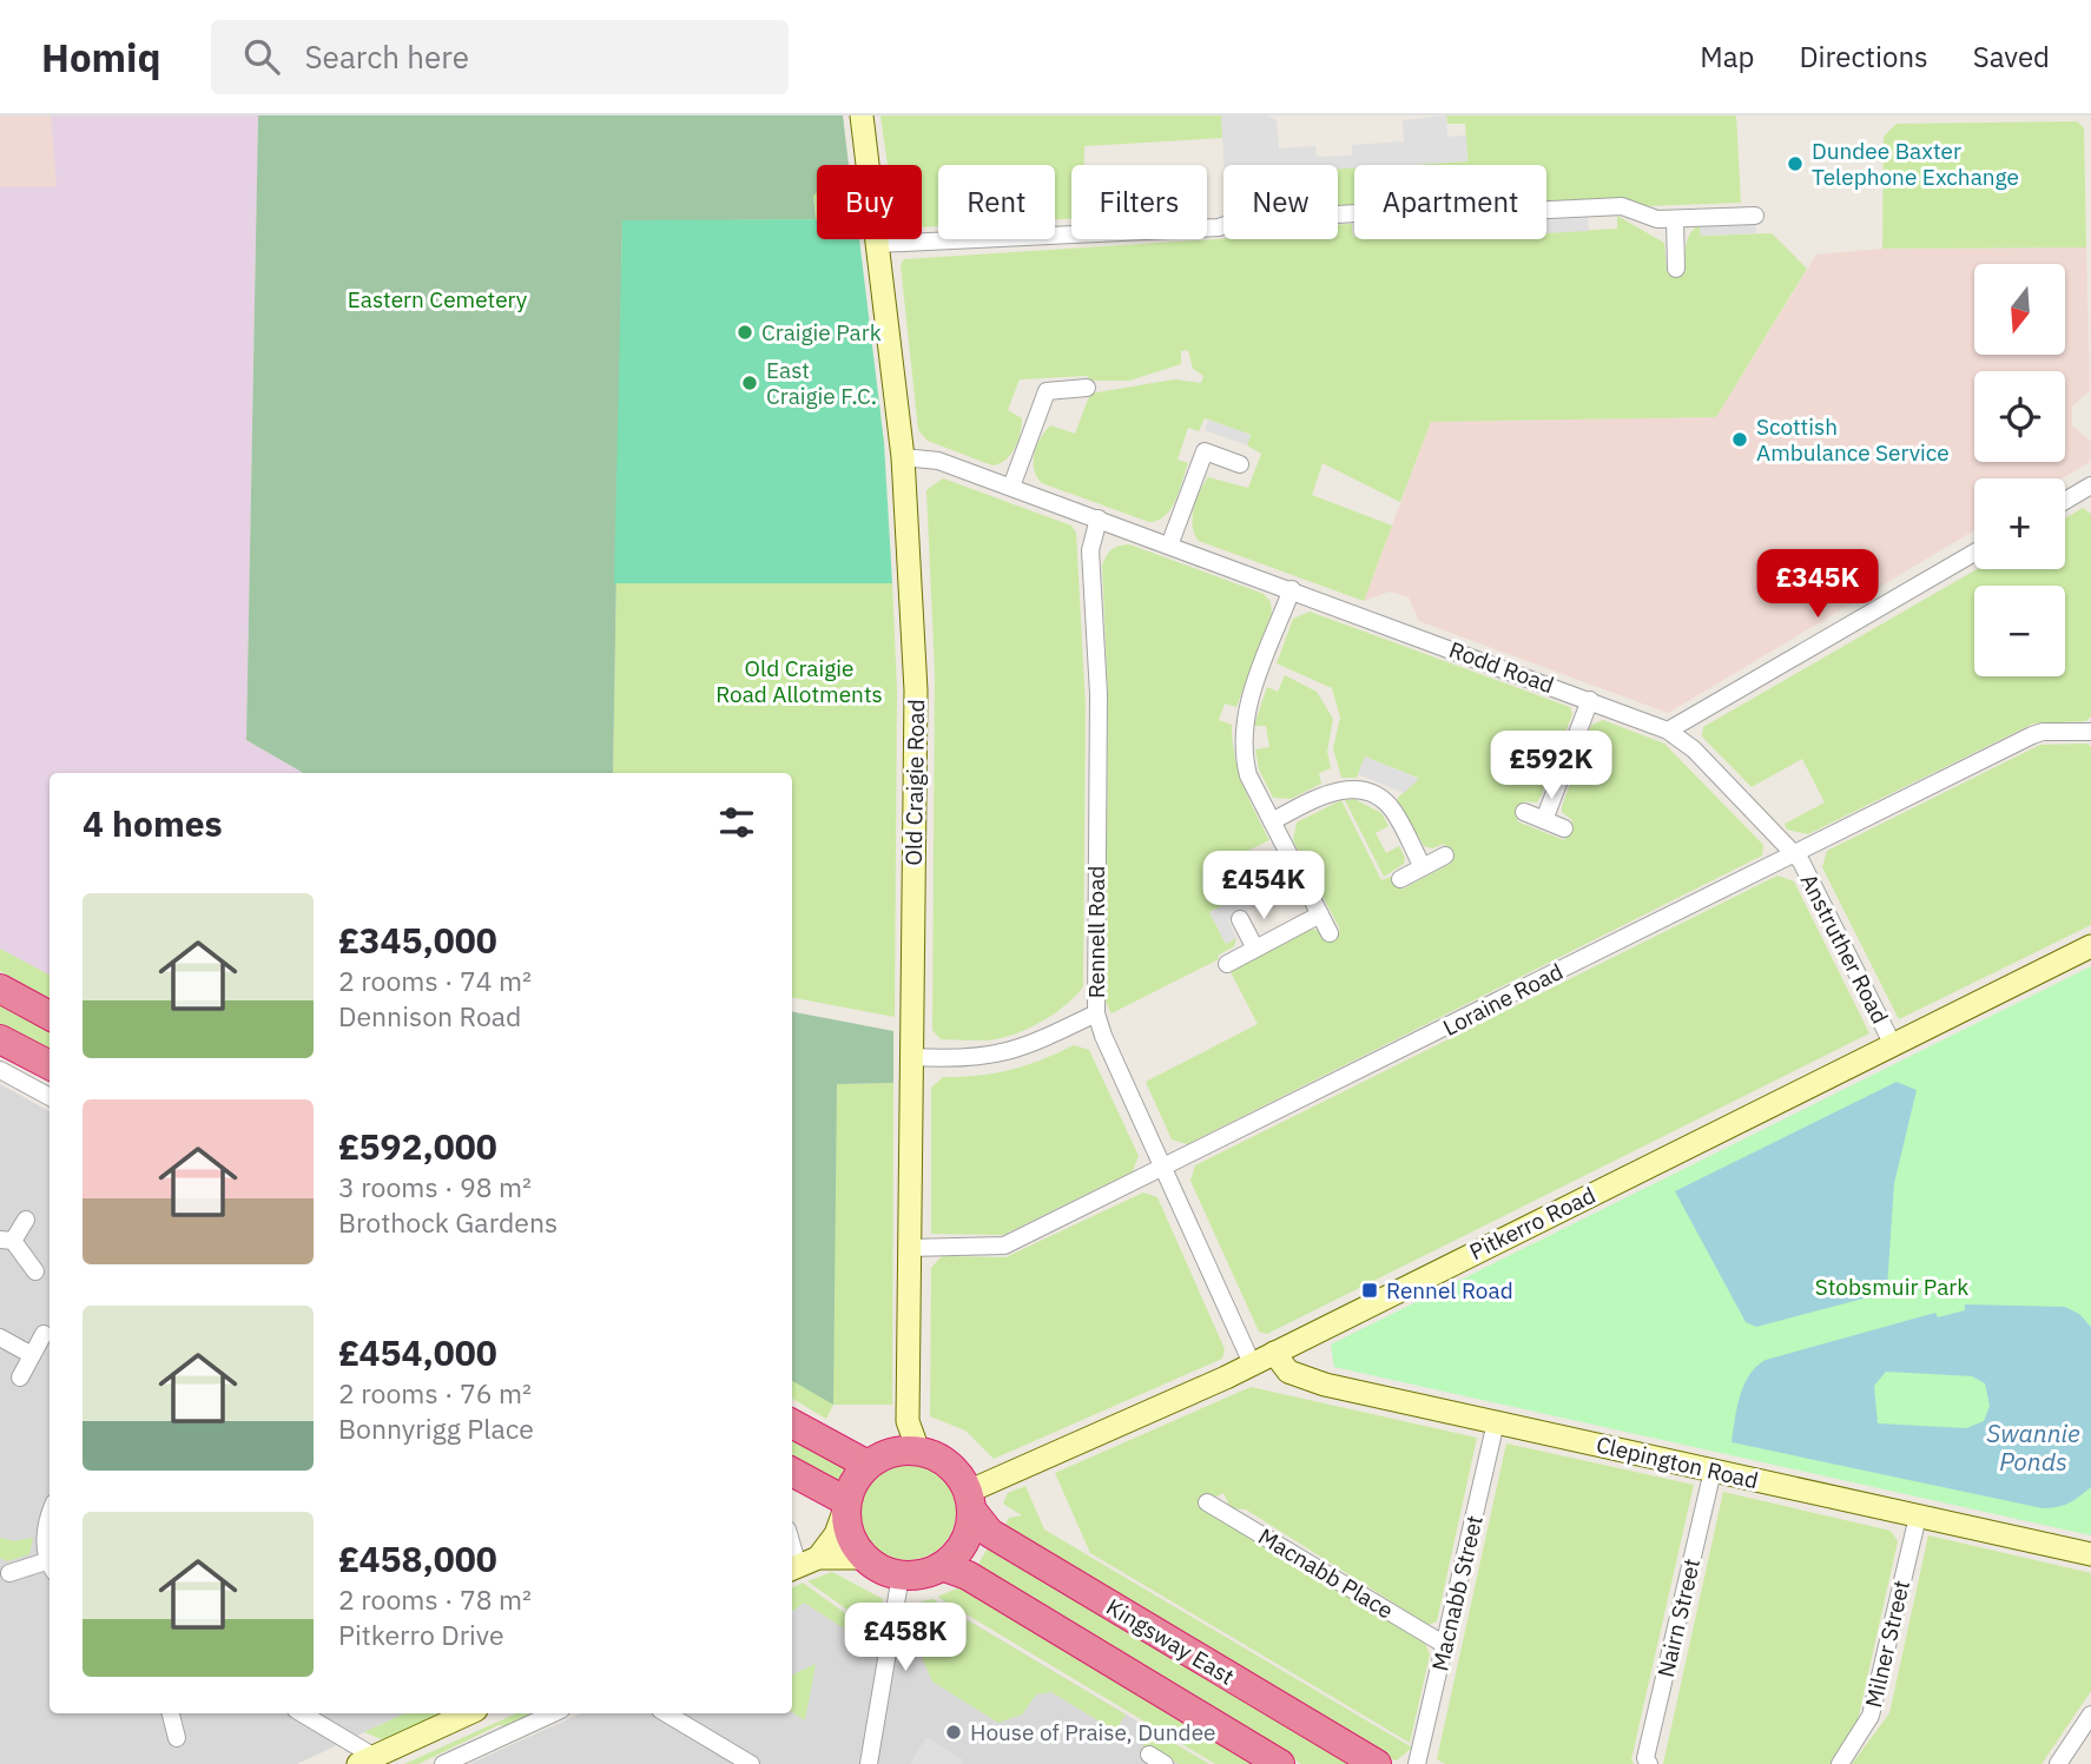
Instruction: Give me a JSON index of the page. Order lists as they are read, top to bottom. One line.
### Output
{"streets":{"highway":["Kingsway East"],"street":["Rodd Road","Old Craigie Road","Rennell Road","Anstruther Road","Loraine Road","Pitkerro Road","Clepington Road","Macnabb Place","Macnabb Street","Nairn Street","Milner Street"]},"crossings":[["Rodd Road","Old Craigie Road"],["Rodd Road","Rennell Road"],["Rodd Road","Anstruther Road"],["Rodd Road","Loraine Road"],["Old Craigie Road","Loraine Road"],["Old Craigie Road","Pitkerro Road"],["Old Craigie Road","Kingsway East"],["Rennell Road","Loraine Road"],["Rennell Road","Pitkerro Road"],["Anstruther Road","Loraine Road"],["Anstruther Road","Pitkerro Road"],["Pitkerro Road","Clepington Road"],["Pitkerro Road","Kingsway East"],["Clepington Road","Macnabb Street"],["Clepington Road","Nairn Street"],["Clepington Road","Milner Street"],["Macnabb Place","Macnabb Street"]],"water":["Swannie Ponds"],"parks":["Eastern Cemetery","Old Craigie Road Allotments","Stobsmuir Park"],"places":{"other":["Dundee Baxter Telephone Exchange","Craigie Park","East Craigie F.C.","Scottish Ambulance Service","House of Praise, Dundee"],"transit":["Rennel Road"]},"north":"bottom","page":{"header":"Homiq","search":"Search here","nav":["Map","Directions","Saved"],"chip":["Buy","Rent","Filters","New","Apartment"],"map_buttons":["+","−"],"price":["£345K","£592K","£454K","£458K"],"heading":"4 homes","list":[{"name":"£345,000","note":"2 rooms · 74 m² · Dennison Road"},{"name":"£592,000","note":"3 rooms · 98 m² · Brothock Gardens"},{"name":"£454,000","note":"2 rooms · 76 m² · Bonnyrigg Place"},{"name":"£458,000","note":"2 rooms · 78 m² · Pitkerro Drive"}]}}
